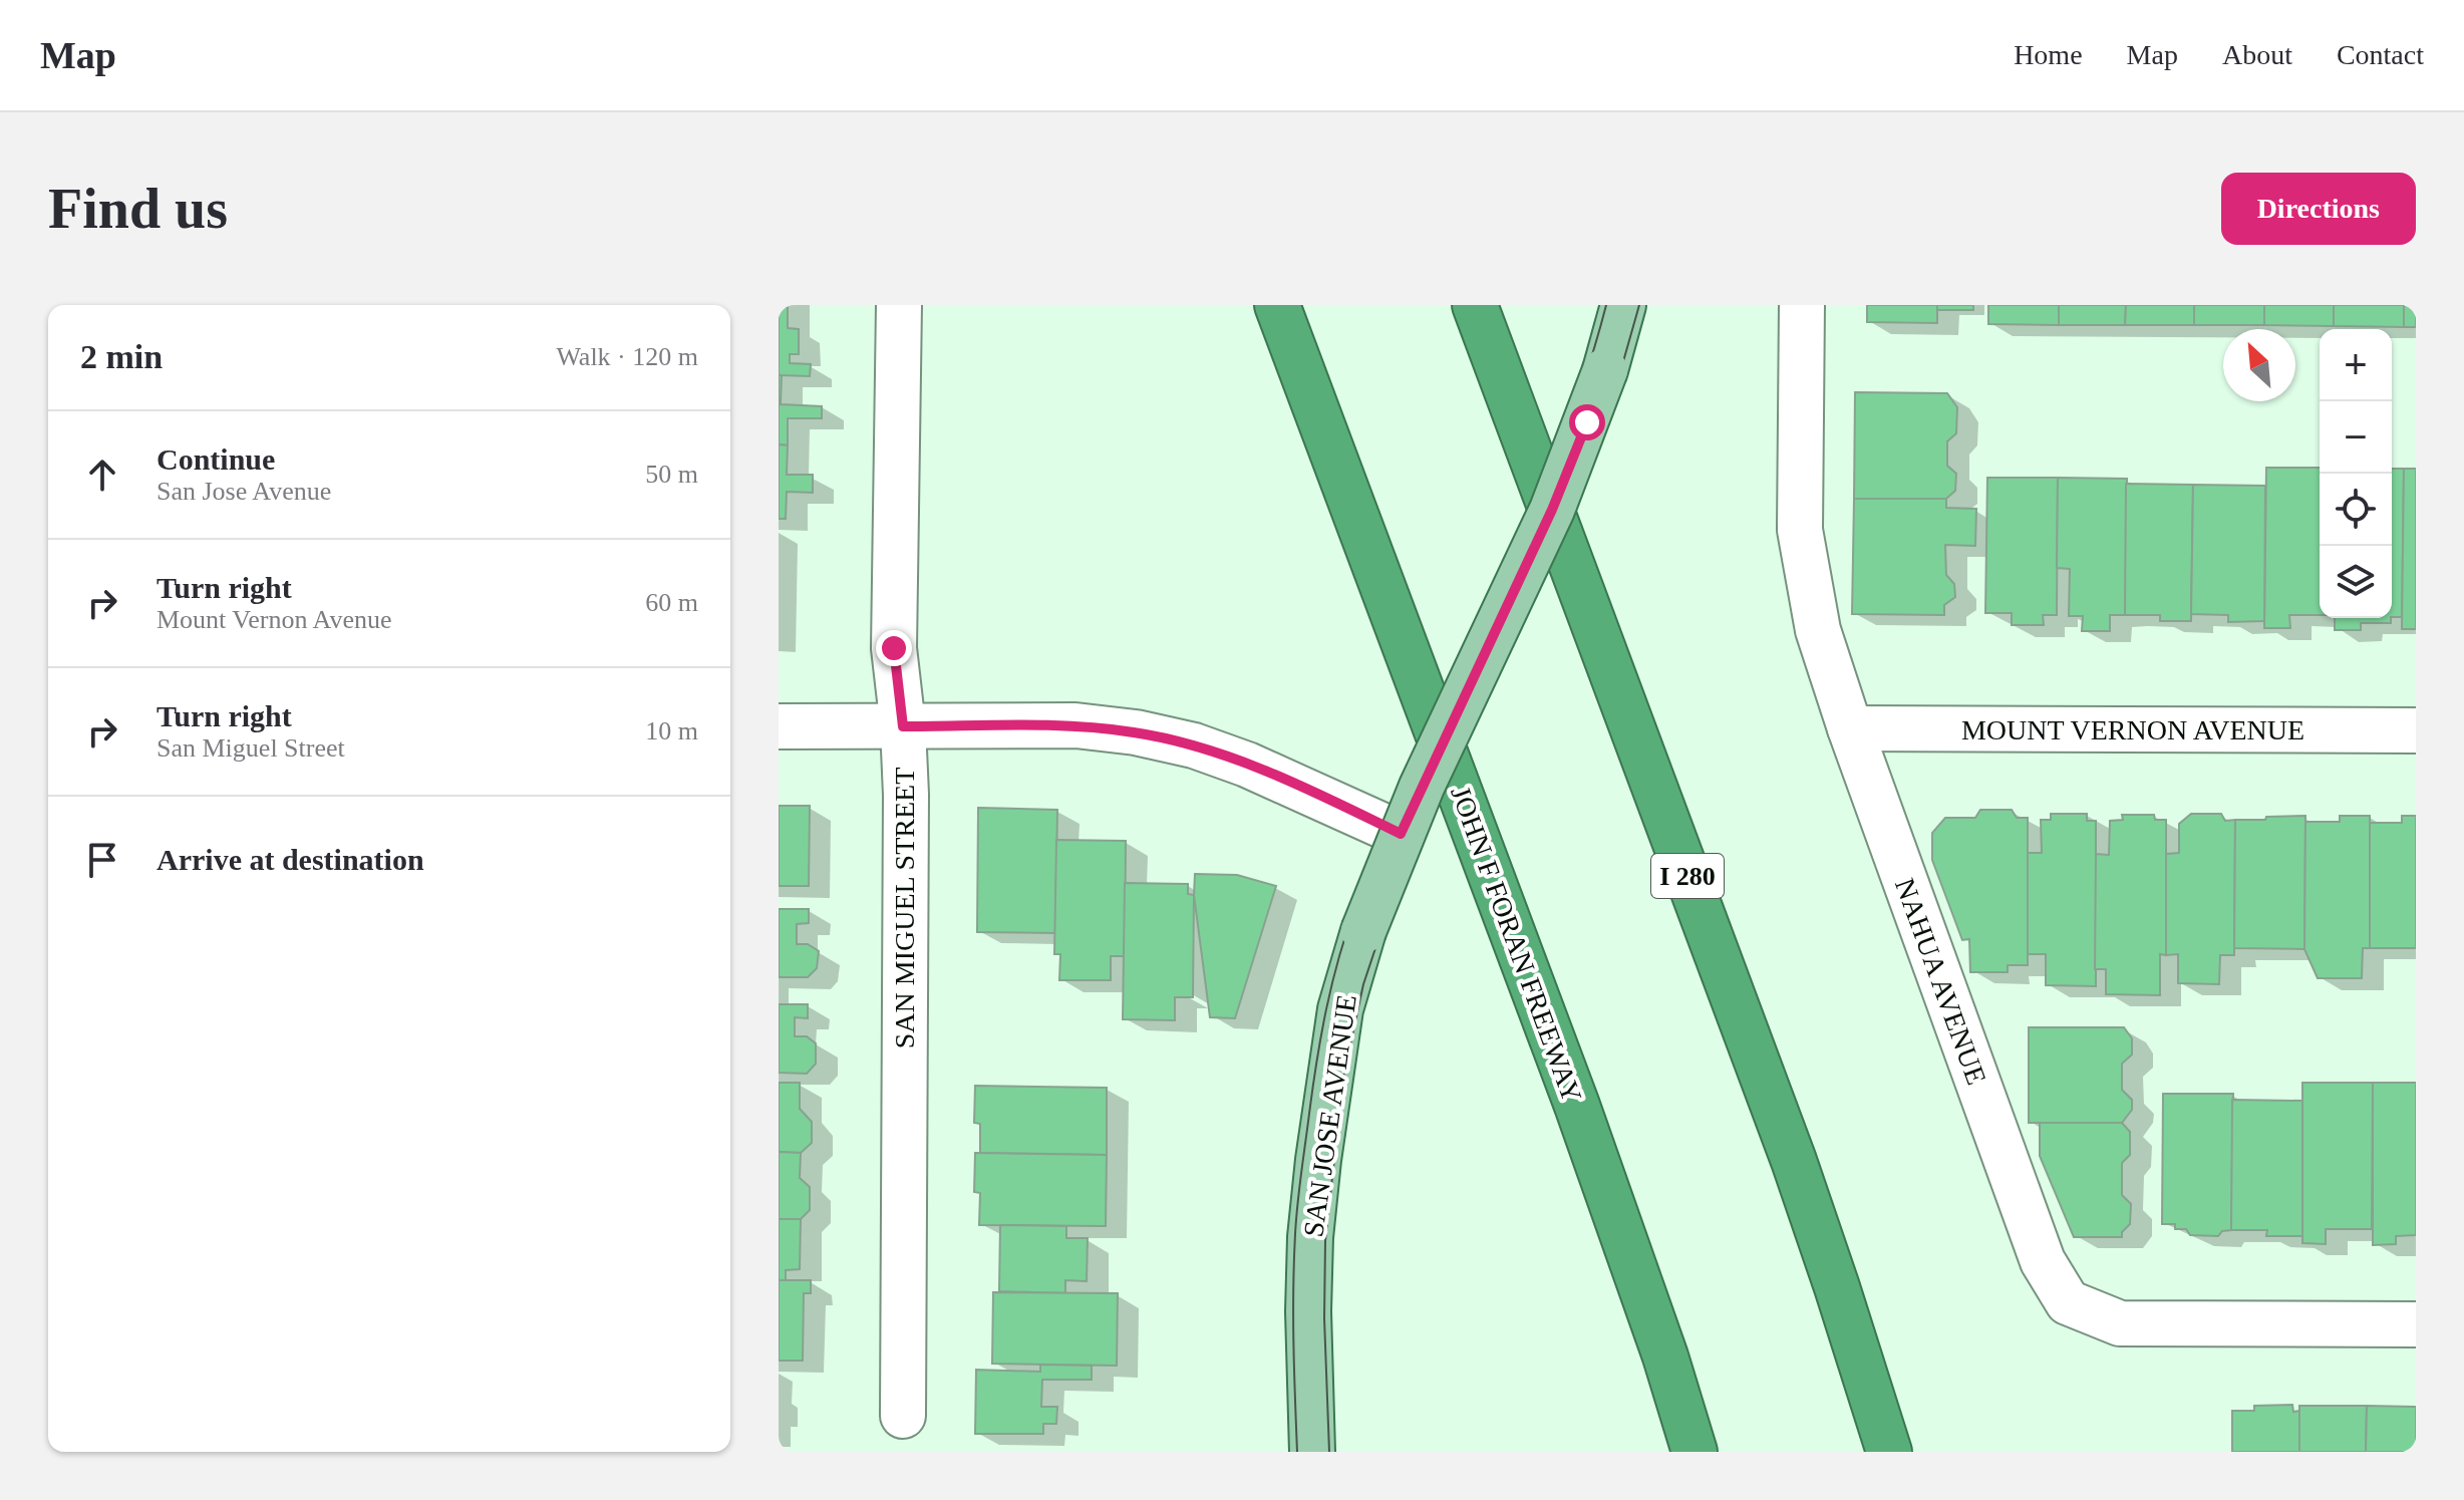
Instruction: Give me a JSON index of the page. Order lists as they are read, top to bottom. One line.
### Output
{"streets":{"highway":["I 280","JOHN F FORAN FREEWAY"],"main road":["SAN JOSE AVENUE"],"street":["MOUNT VERNON AVENUE","SAN MIGUEL STREET","NAHUA AVENUE"]},"crossings":[["MOUNT VERNON AVENUE","NAHUA AVENUE"]],"north":"top left","page":{"header":"Map","nav":["Home","Map","About","Contact"],"buttons":"Directions","title":"Find us","heading":["2 min","Walk · 120 m"],"map_buttons":["+","−"],"list":[["Continue","San Jose Avenue","50 m"],["Turn right","Mount Vernon Avenue","60 m"],["Turn right","San Miguel Street","10 m"],"Arrive at destination"]}}
